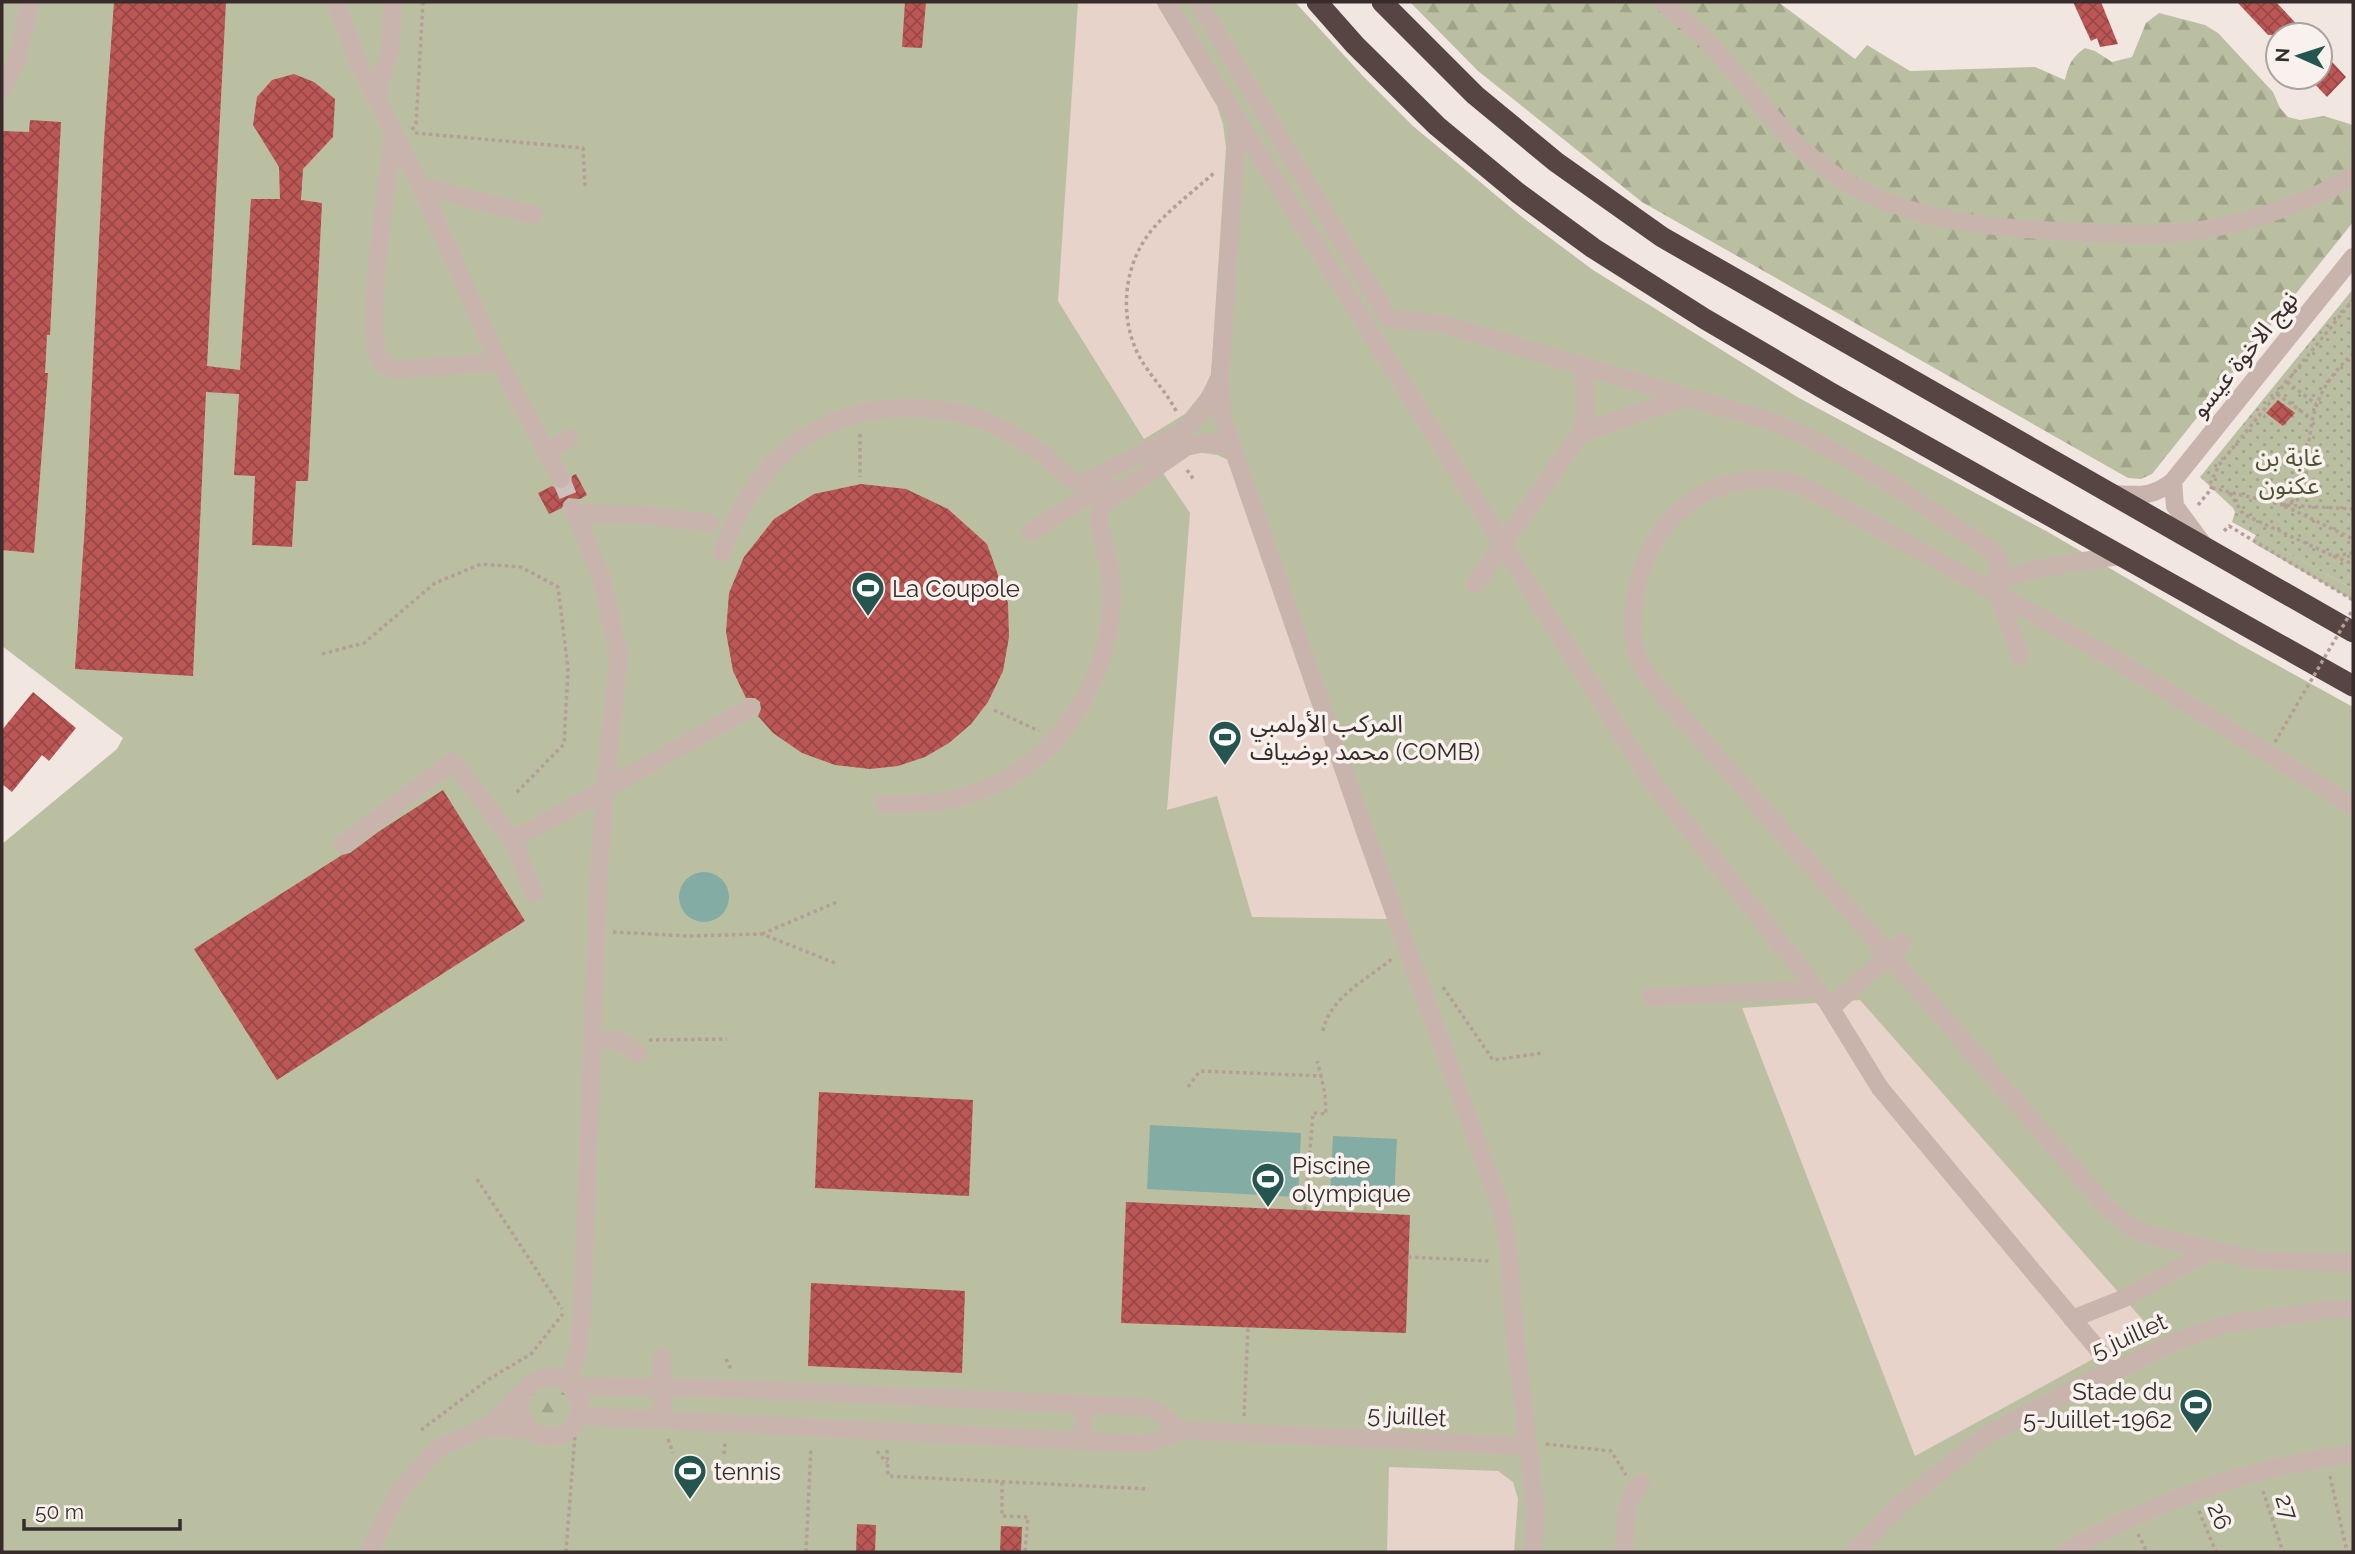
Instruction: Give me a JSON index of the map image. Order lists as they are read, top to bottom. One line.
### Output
{"streets":{"street":["نهج الاخوة عيسو","5 juillet"],"path":["27","26"]},"parks":["غابة بن عكنون"],"places":{"sports":["La Coupole","المركب الأولمبي محمد بوضياف (COMB)","Piscine olympique","Stade du 5-Juillet-1962","tennis"]},"scale_bar":"50 m","north":"left"}
